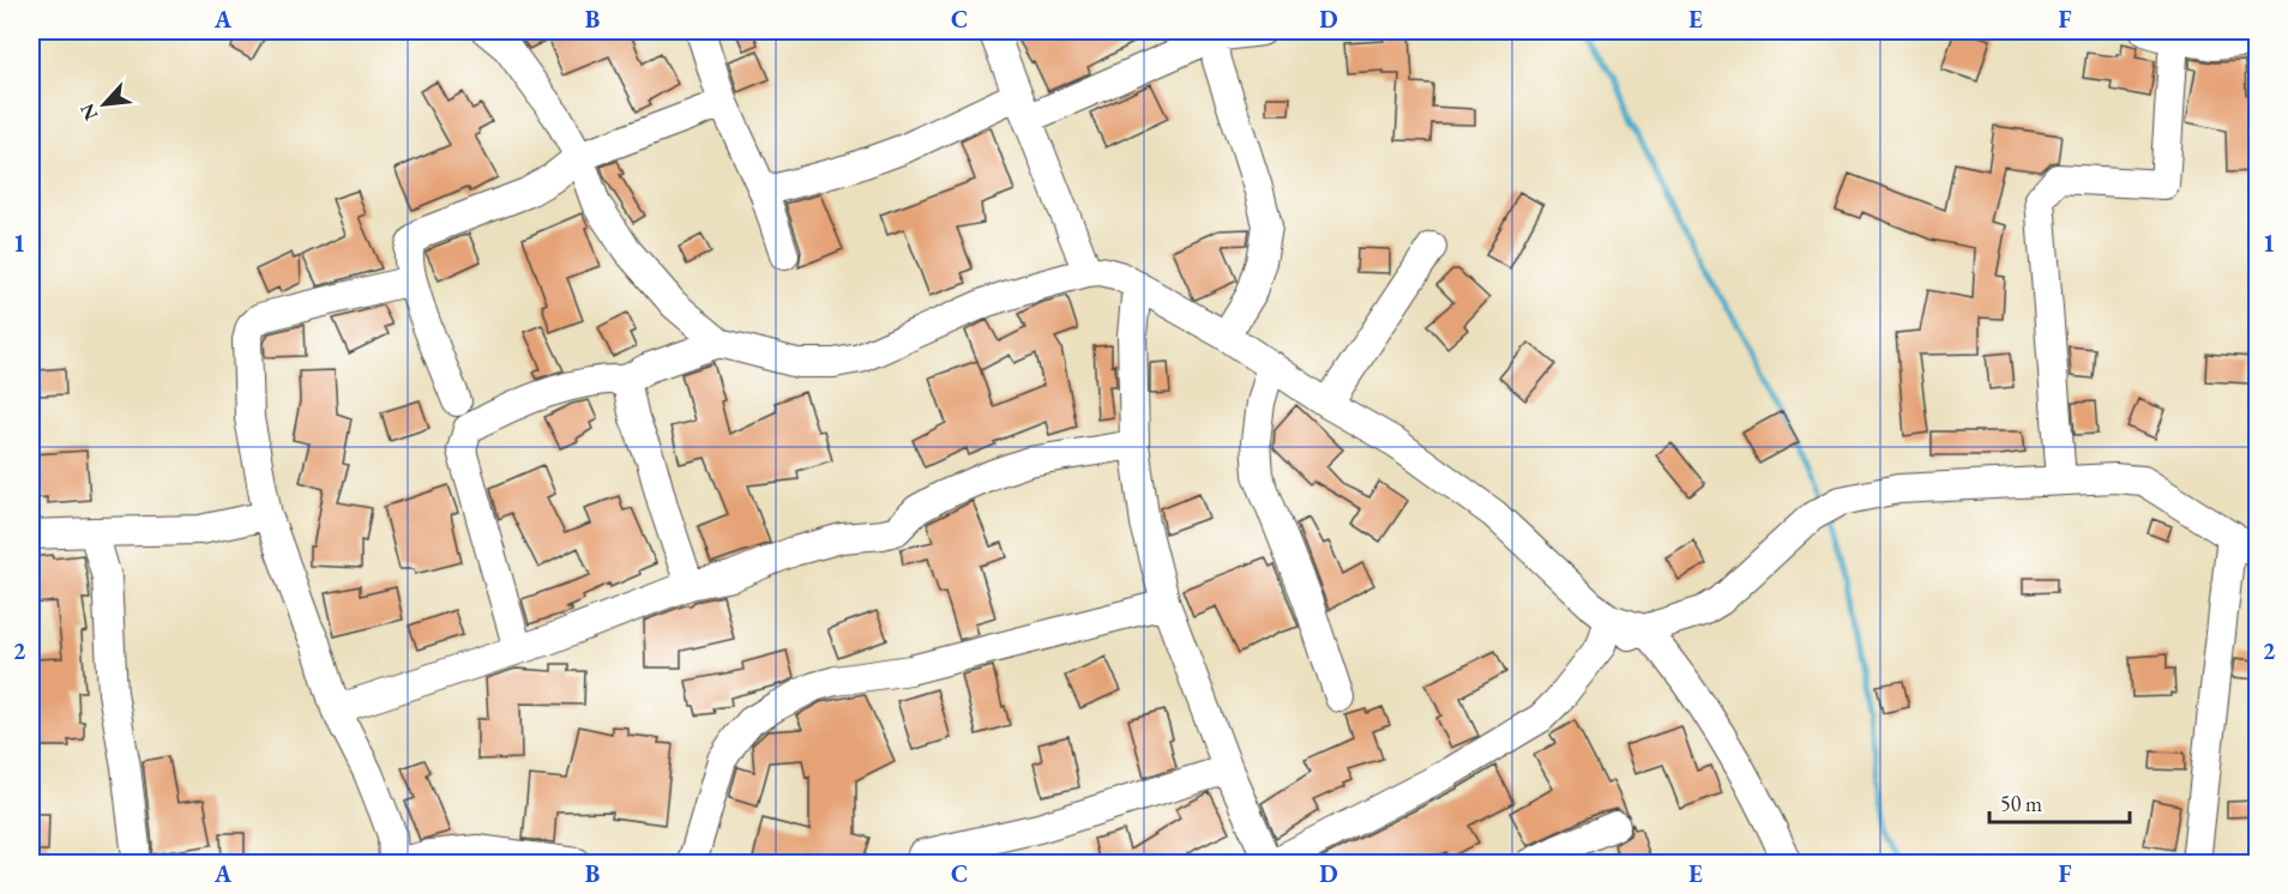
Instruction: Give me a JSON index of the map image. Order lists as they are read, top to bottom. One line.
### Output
{"scale_bar":"50 m","north":"bottom left","grid":{"columns":["A","B","C","D","E","F"],"rows":["1","2"]}}
